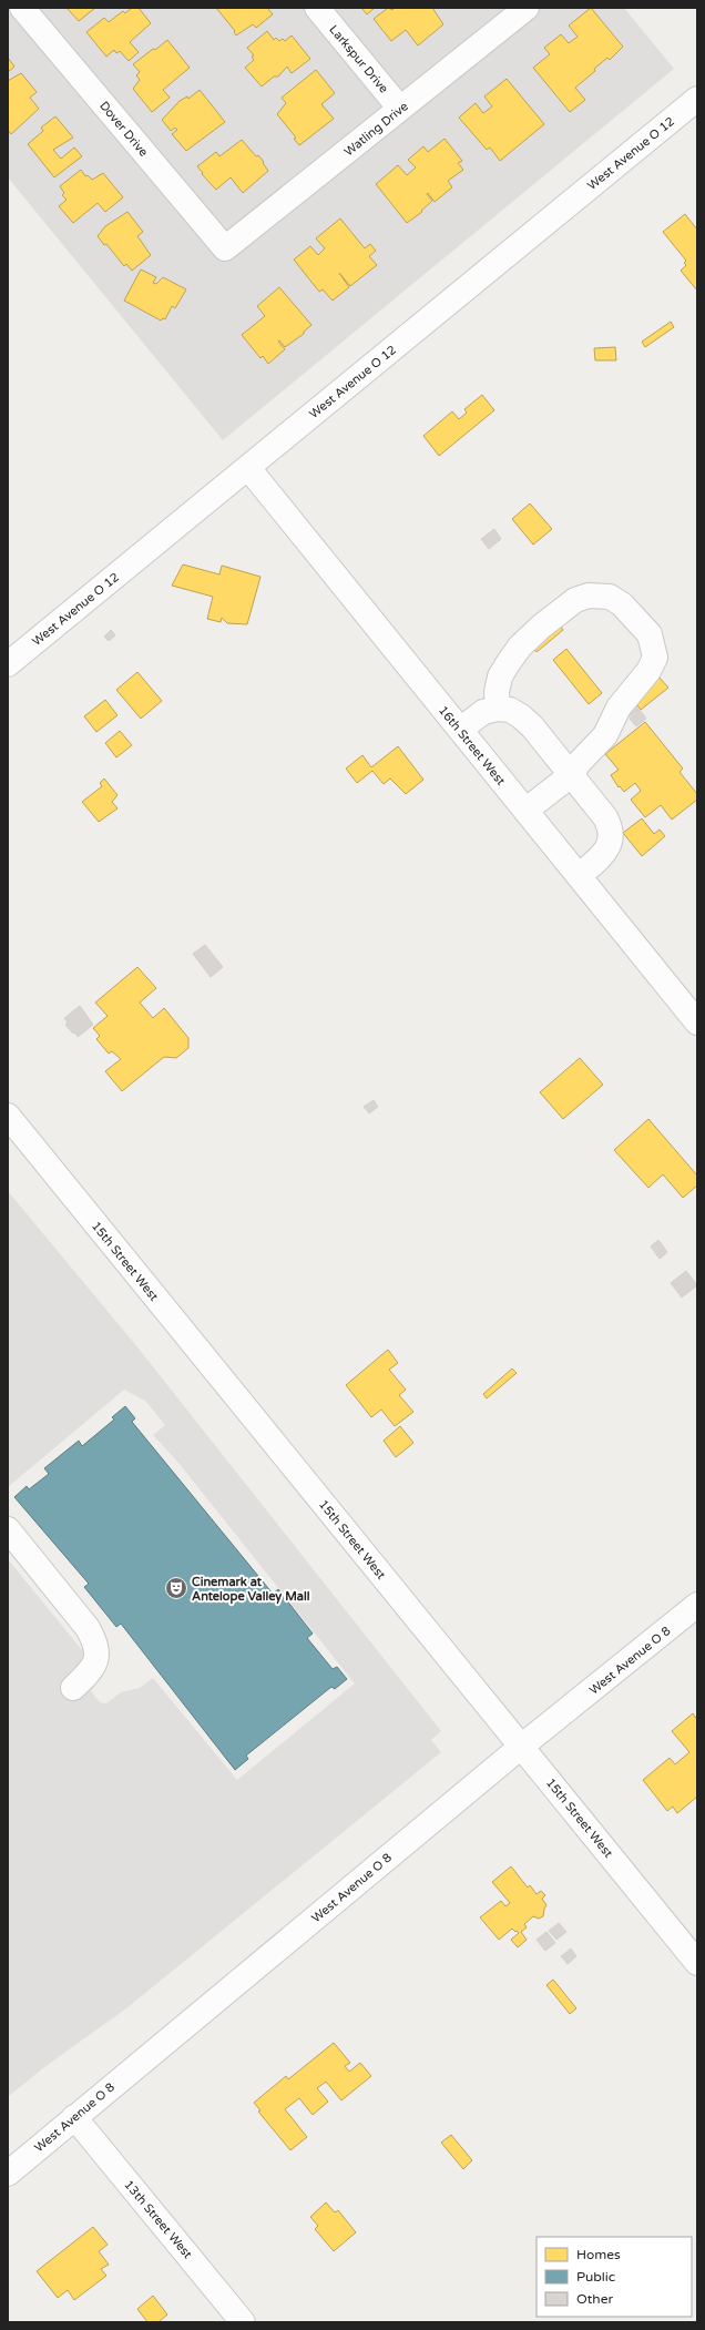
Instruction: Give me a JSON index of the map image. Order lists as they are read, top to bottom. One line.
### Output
{"streets":{"street":["Larkspur Drive","Dover Drive","Watling Drive","West Avenue O 12","16th Street West","15th Street West","West Avenue O 8","13th Street West"]},"crossings":[["Larkspur Drive","Watling Drive"],["Dover Drive","Watling Drive"],["West Avenue O 12","16th Street West"],["15th Street West","West Avenue O 8"],["West Avenue O 8","13th Street West"]],"places":{"theatre":["Cinemark at Antelope Valley Mall"]},"legend":["Homes","Public","Other"]}
